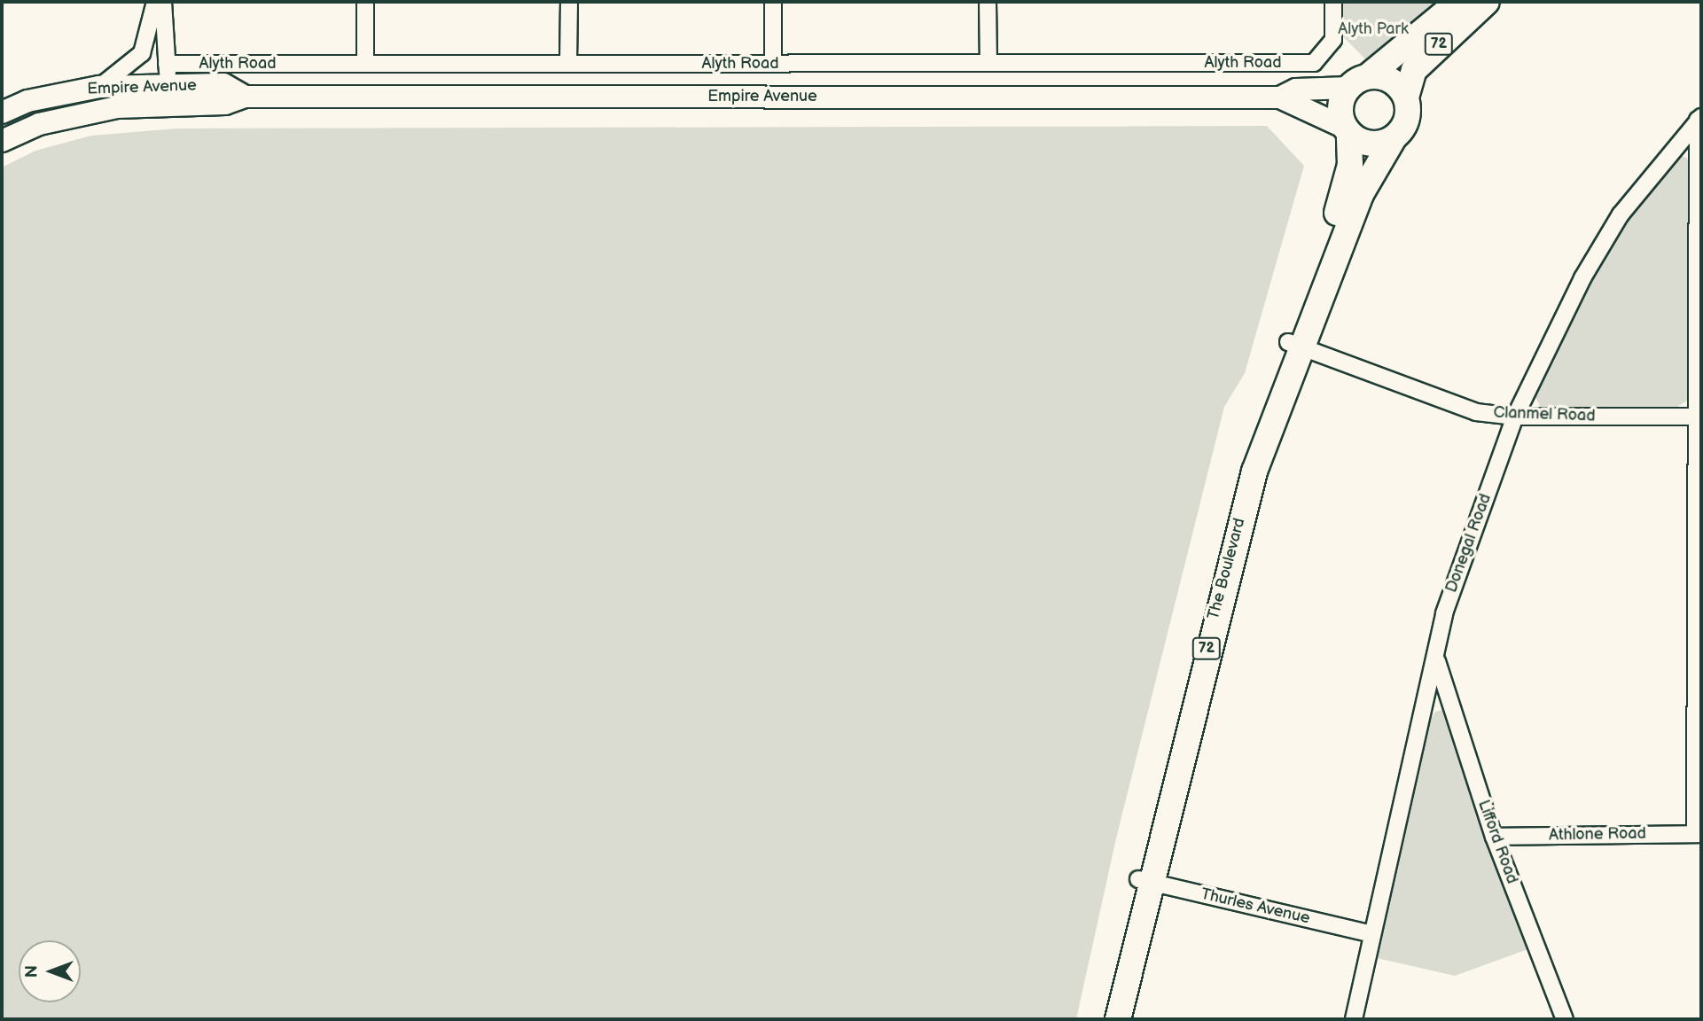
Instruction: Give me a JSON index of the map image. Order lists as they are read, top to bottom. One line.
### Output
{"streets":{"main road":["72","Empire Avenue","The Boulevard"],"street":["Alyth Road","Clanmel Road","Donegal Road","Athlone Road","Lifford Road","Thurles Avenue"]},"crossings":[["72","Empire Avenue"],["72","The Boulevard"],["Alyth Road","Empire Avenue"],["Empire Avenue","The Boulevard"],["Clanmel Road","Donegal Road"],["Clanmel Road","The Boulevard"],["Donegal Road","Lifford Road"],["Donegal Road","Thurles Avenue"],["The Boulevard","Thurles Avenue"],["Athlone Road","Lifford Road"]],"parks":["Alyth Park"],"north":"left"}
